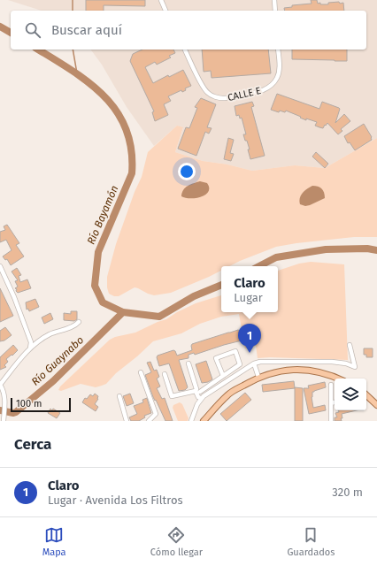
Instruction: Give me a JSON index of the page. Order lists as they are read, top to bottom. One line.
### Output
{"streets":{"street":["CALLE E"]},"water":["Río Bayamón","Río Guaynabo"],"scale_bar":"100 m","page":{"search":"Buscar aquí","popup":["Claro","Lugar"],"pins":"1","scale":"100 m","heading":"Cerca","list":[{"mark":"1","name":"Claro","note":"Lugar · Avenida Los Filtros","value":"320 m"}],"nav":["Mapa","Cómo llegar","Guardados"]}}
